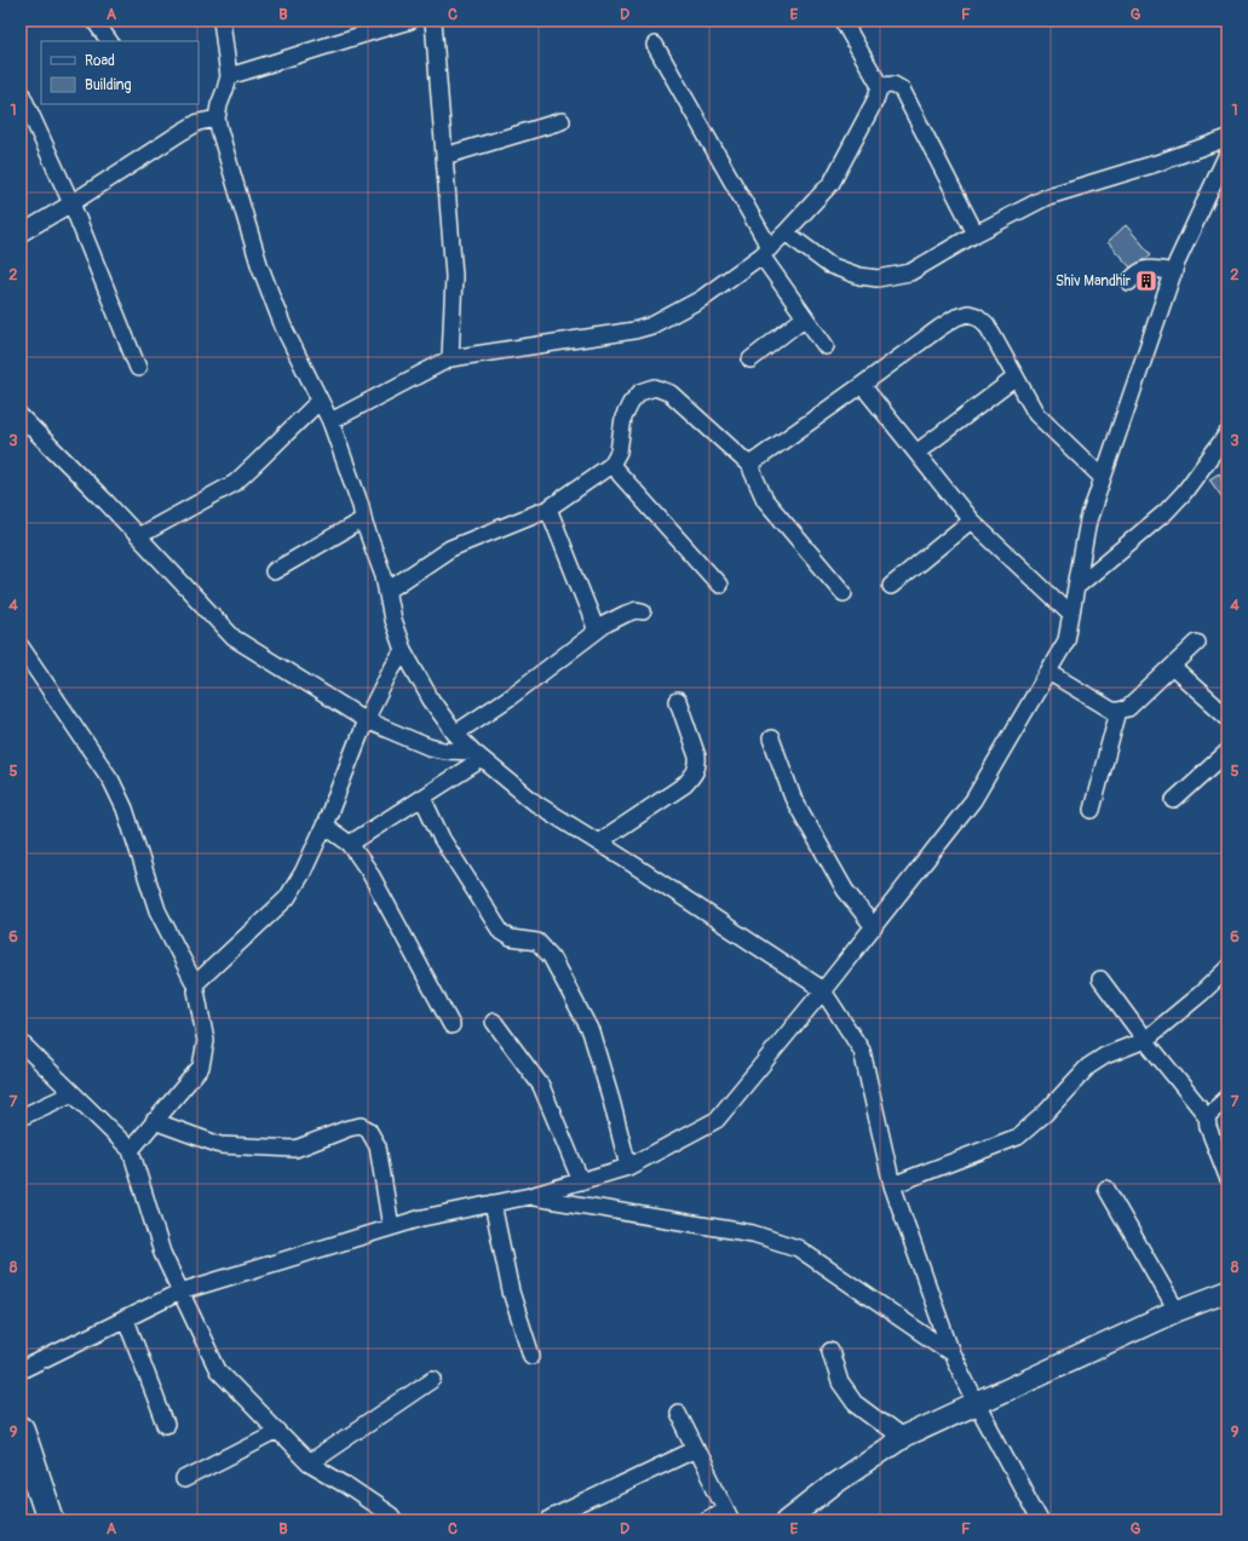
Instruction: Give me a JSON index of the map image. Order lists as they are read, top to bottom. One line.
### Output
{"places":{"building":["Shiv Mandhir"]},"legend":["Road","Building"],"grid":{"columns":["A","B","C","D","E","F","G"],"rows":["1","2","3","4","5","6","7","8","9"]}}
